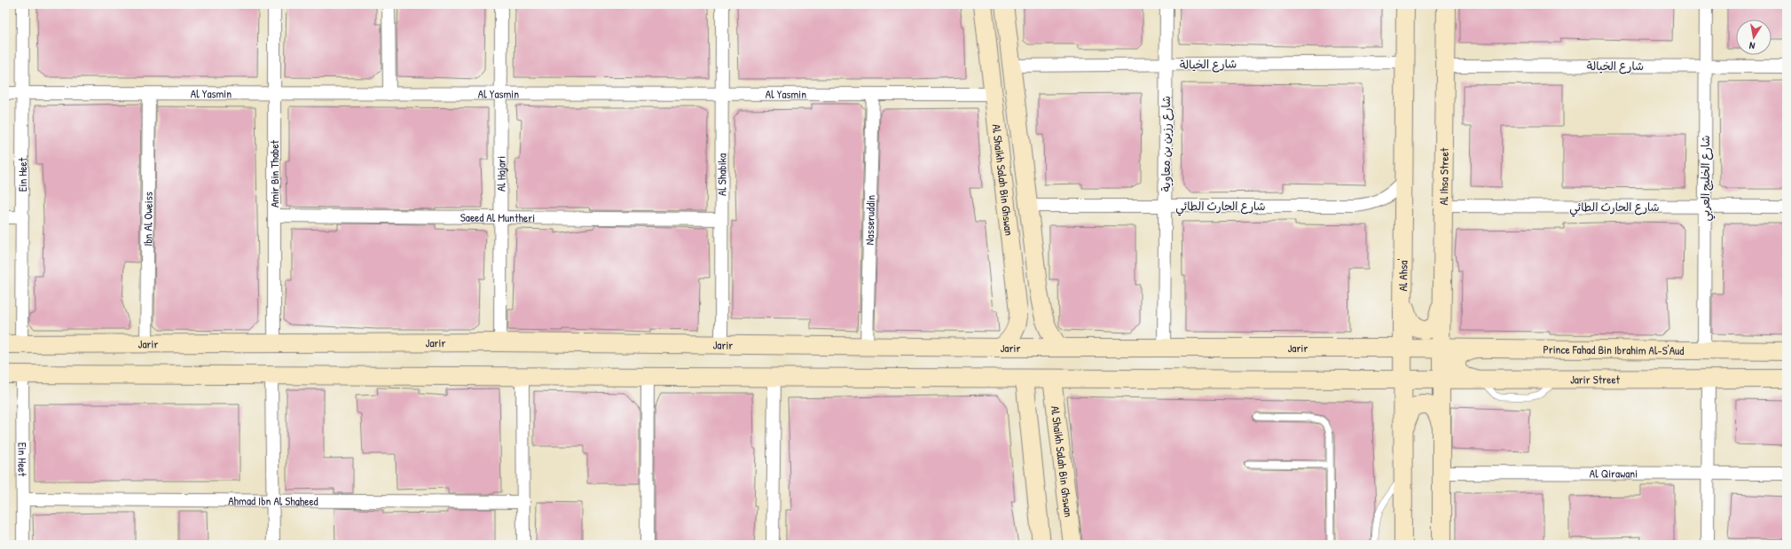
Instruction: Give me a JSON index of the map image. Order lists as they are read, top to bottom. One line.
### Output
{"streets":{"main road":["Al Ihsa Street","Al Shaikh Salah Bin Ghswan","Al Ahsa'","Jarir","Prince Fahad Bin Ibrahim Al-S'Aud","Jarir Street"],"street":["شارع الخيالة","Al Yasmin","شارع رزين بن معاوية","Amir Bin Thabet","Al Hajari","Ein Heet","Al Shabika","شارع الخليج العربي","شارع الحارث الطائي","Saeed Al Muntheri","Ibn Al Oweiss","Nasseruddin","Al Qirawani","Ahmad Ibn Al Shaheed"]},"crossings":[["شارع الخيالة","شارع رزين بن معاوية"],["شارع الخيالة","Al Ihsa Street"],["شارع الخيالة","شارع الخليج العربي"],["شارع الخيالة","Al Shaikh Salah Bin Ghswan"],["شارع الخيالة","Al Ahsa'"],["Al Yasmin","Amir Bin Thabet"],["Al Yasmin","Al Hajari"],["Al Yasmin","Ein Heet"],["Al Yasmin","Al Shabika"],["Al Yasmin","Al Shaikh Salah Bin Ghswan"],["Al Yasmin","Ibn Al Oweiss"],["Al Yasmin","Nasseruddin"],["شارع رزين بن معاوية","شارع الحارث الطائي"],["شارع رزين بن معاوية","Jarir"],["Amir Bin Thabet","Saeed Al Muntheri"],["Amir Bin Thabet","Jarir"],["Al Hajari","Saeed Al Muntheri"],["Al Hajari","Jarir"],["Ein Heet","Jarir"],["Ein Heet","Ahmad Ibn Al Shaheed"],["Al Shabika","Saeed Al Muntheri"],["Al Shabika","Jarir"],["Al Ihsa Street","شارع الحارث الطائي"],["Al Ihsa Street","Jarir"],["Al Ihsa Street","Prince Fahad Bin Ibrahim Al-S'Aud"],["Al Ihsa Street","Jarir Street"],["شارع الخليج العربي","شارع الحارث الطائي"],["شارع الخليج العربي","Prince Fahad Bin Ibrahim Al-S'Aud"],["Al Shaikh Salah Bin Ghswan","شارع الحارث الطائي"],["Al Shaikh Salah Bin Ghswan","Jarir"],["شارع الحارث الطائي","Al Ahsa'"],["Ibn Al Oweiss","Jarir"],["Nasseruddin","Jarir"],["Al Ahsa'","Jarir"],["Al Ahsa'","Jarir Street"],["Jarir","Prince Fahad Bin Ibrahim Al-S'Aud"]],"north":"bottom"}
